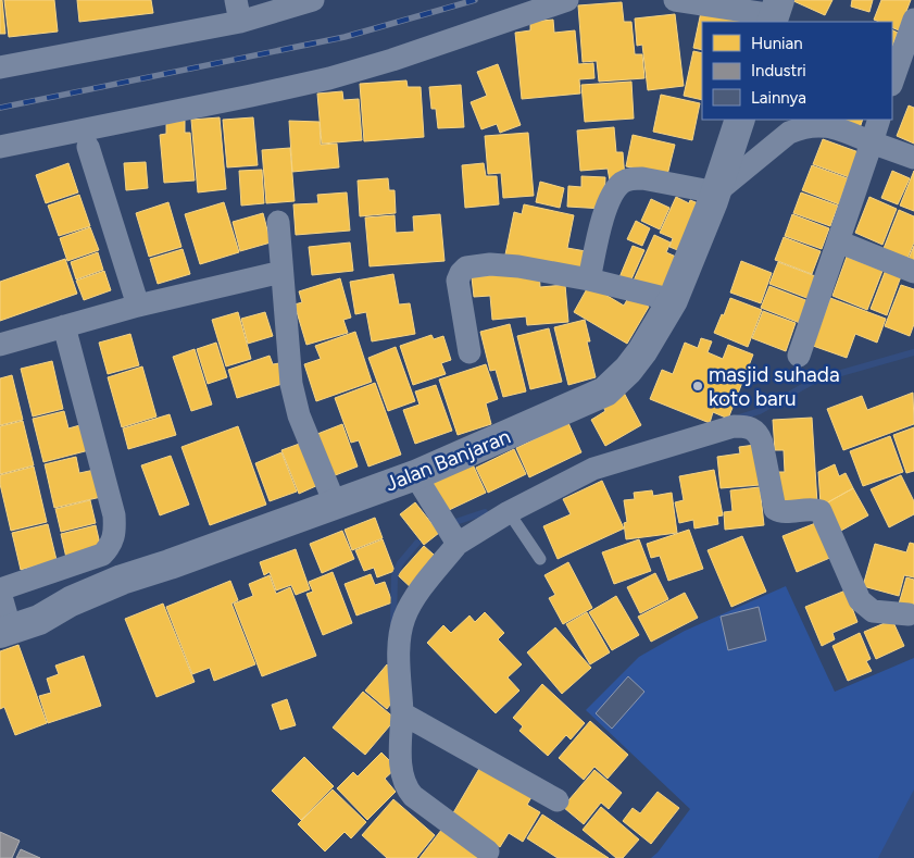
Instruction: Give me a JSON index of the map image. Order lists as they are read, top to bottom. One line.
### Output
{"streets":{"street":["Jalan Banjaran"]},"places":["masjid suhada koto baru"],"legend":["Hunian","Industri","Lainnya"]}
